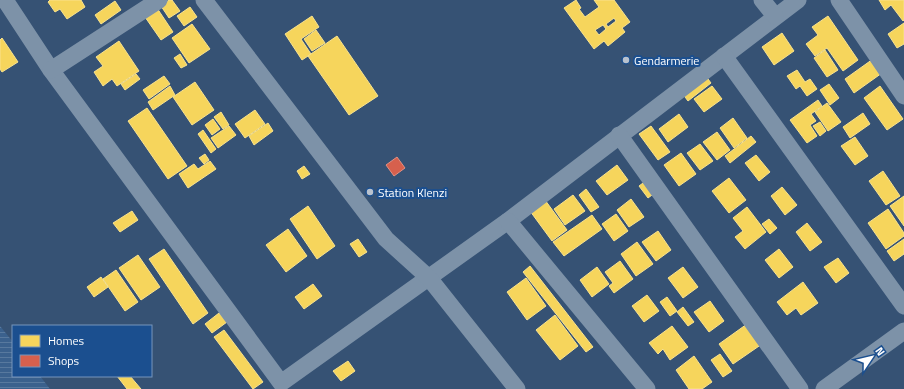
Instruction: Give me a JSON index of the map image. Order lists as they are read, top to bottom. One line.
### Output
{"places":["Gendarmerie","Station Klenzi"],"legend":["Homes","Shops"],"north":"top right"}
